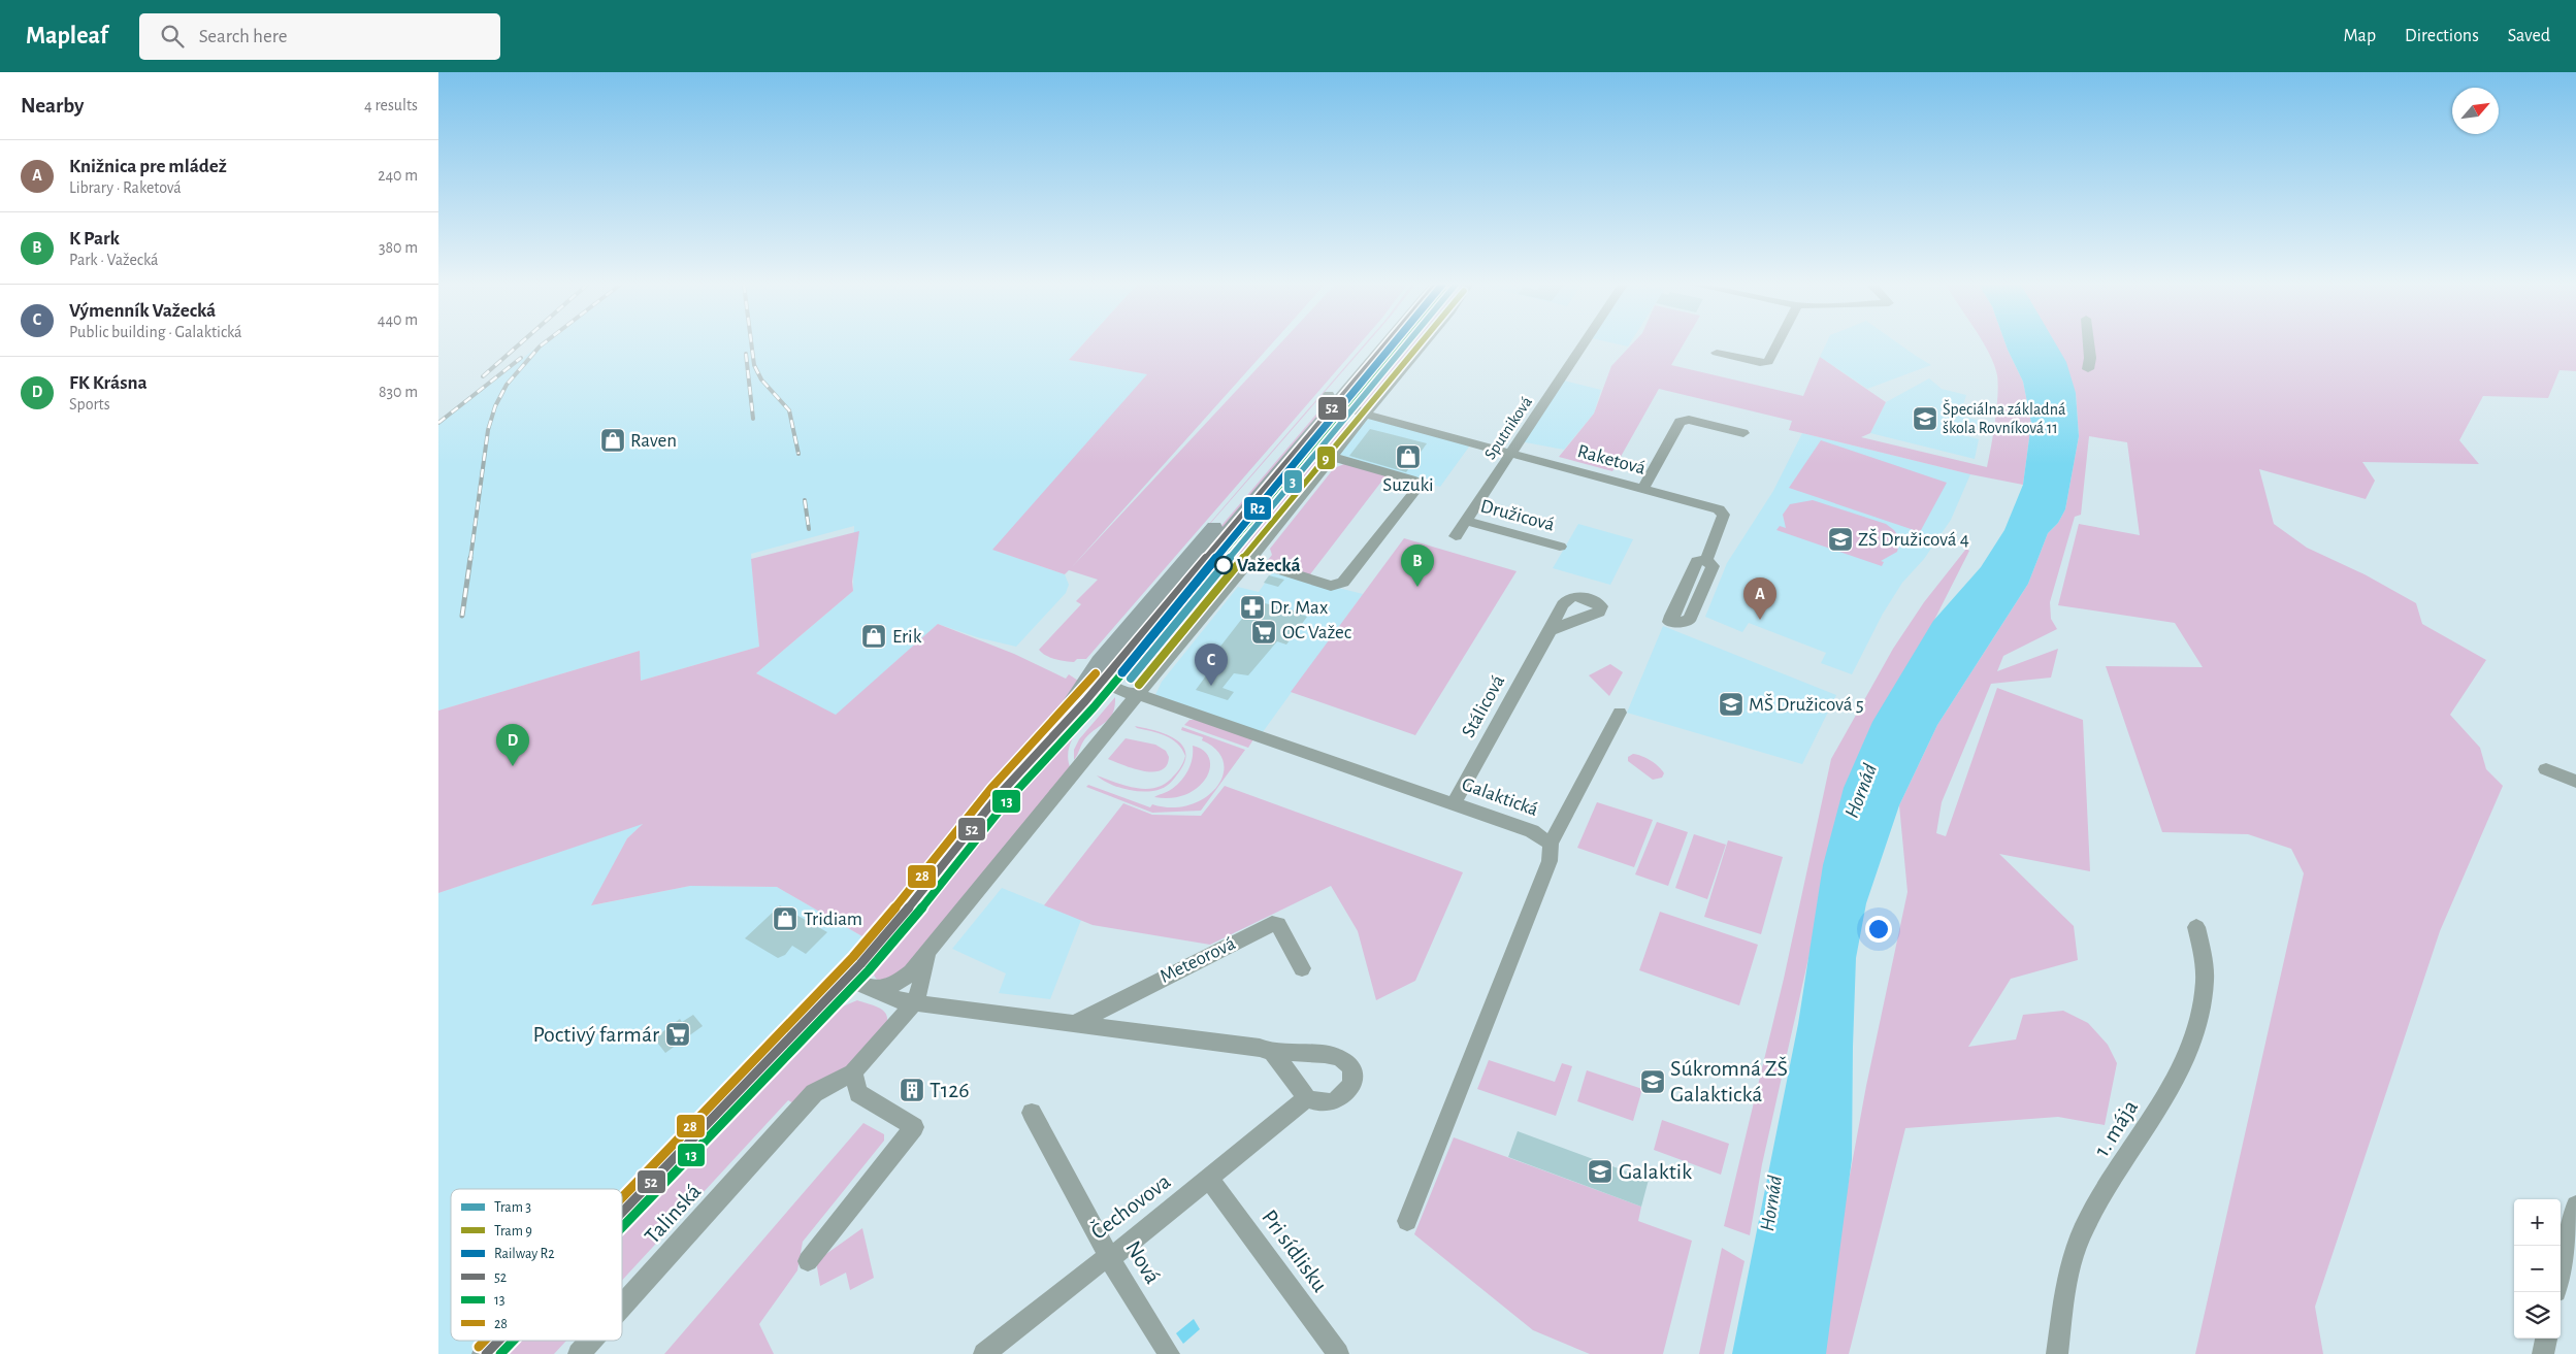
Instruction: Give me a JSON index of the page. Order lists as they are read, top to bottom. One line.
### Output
{"streets":{"street":["Sputniková","Raketová","Družicová","Stálicová","Galaktická","Meteorová","1. mája","Čechovova","Talinská","Pri sídlisku","Nová"]},"crossings":[["Sputniková","Raketová"],["Sputniková","Družicová"],["Stálicová","Galaktická"],["Čechovova","Pri sídlisku"],["Čechovova","Nová"]],"water":["Hornád"],"places":{"school or university":["Špeciálna základná škola Rovníková 11","ZŠ Družicová 4","MŠ Družicová 5","Súkromná ZŠ Galaktická","Galaktik"],"shop":["Raven","Suzuki","Erik","Tridiam"],"other":["Važecká"],"pharmacy":["Dr. Max"],"supermarket":["OC Važec","Poctivý farmár"],"building":["T126"]},"lines":["tram line 3","tram line 9","rail line R2","transit line 52","transit line 13","transit line 28"],"legend":["Tram 3","Tram 9","Railway R2","52","13","28"],"north":"top right","page":{"header":"Mapleaf","search":"Search here","nav":["Map","Directions","Saved"],"heading":["Nearby","4 results"],"list":[{"mark":"A","name":"Knižnica pre mládež","note":"Library · Raketová","value":"240 m"},{"mark":"B","name":"K Park","note":"Park · Važecká","value":"380 m"},{"mark":"C","name":"Výmenník Važecká","note":"Public building · Galaktická","value":"440 m"},{"mark":"D","name":"FK Krásna","note":"Sports","value":"830 m"}],"pins":["B","A","C","D"],"map_buttons":["+","−"]}}
